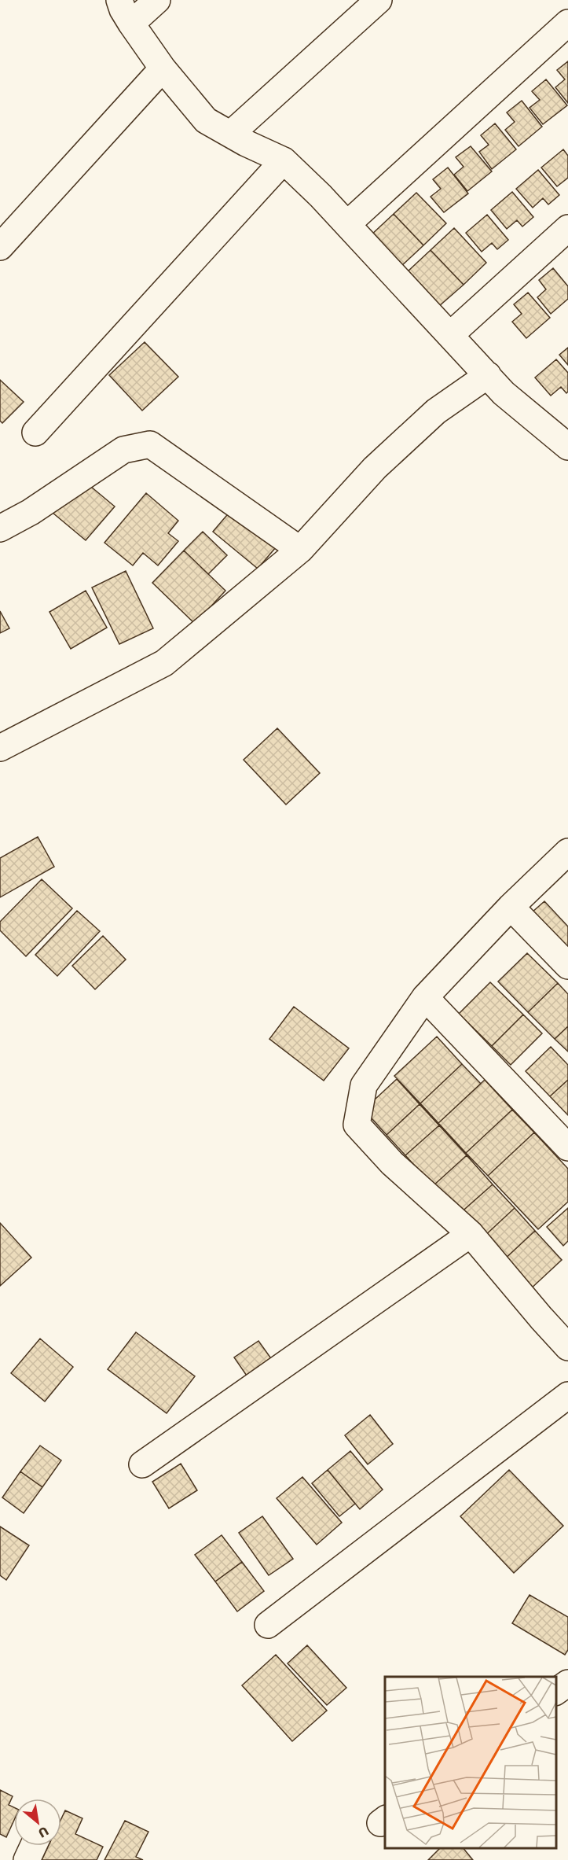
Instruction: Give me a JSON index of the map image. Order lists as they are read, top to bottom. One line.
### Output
{"north":"bottom right"}
